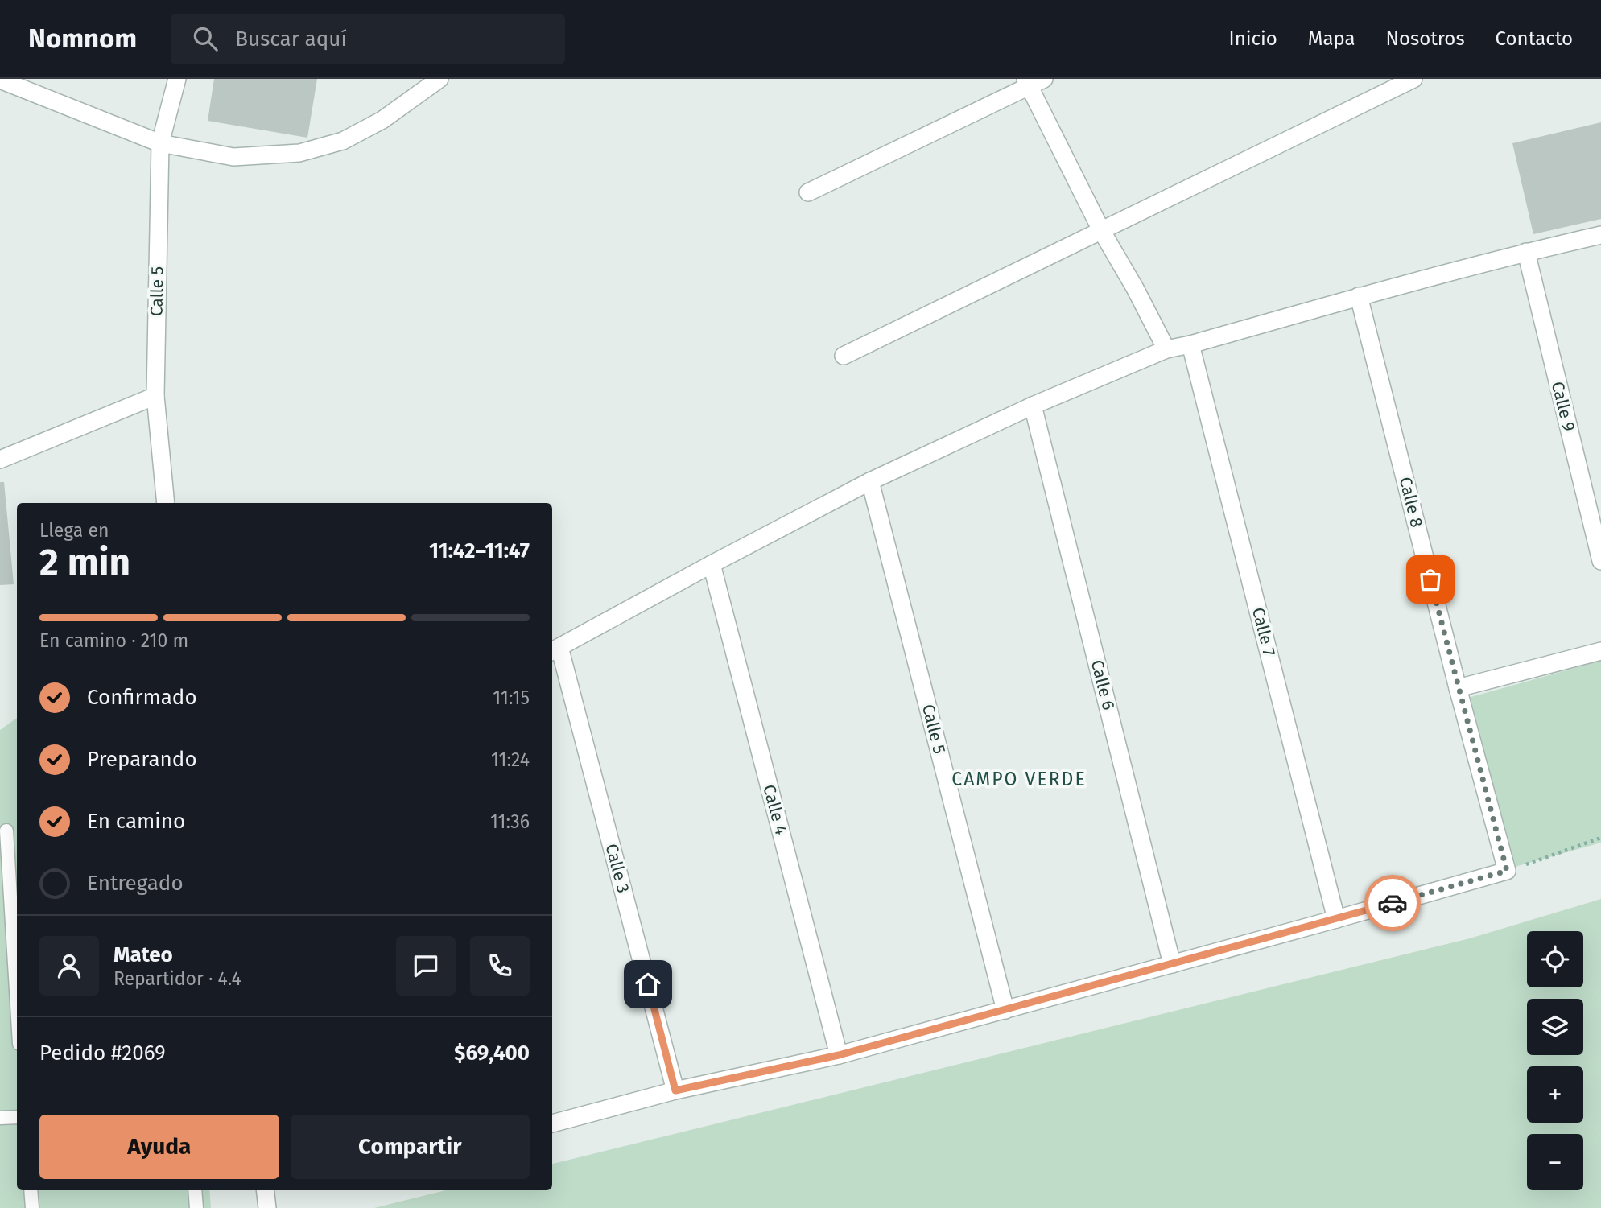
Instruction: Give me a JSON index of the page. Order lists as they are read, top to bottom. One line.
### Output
{"streets":{"street":["Calle 5","Calle 9","Calle 8","Calle 7","Calle 6","Calle 4","Calle 3"]},"districts":["CAMPO VERDE"],"page":{"header":"Nomnom","search":"Buscar aquí","nav":["Inicio","Mapa","Nosotros","Contacto"],"heading":["2 min","Llega en","11:42–11:47"],"panel":["Mateo","Repartidor · 4.4","Pedido #2069","$69,400"],"bar":"En camino · 210 m","list":[["Confirmado","11:15"],["Preparando","11:24"],["En camino","11:36"],"Entregado"],"map_buttons":["+","−"],"buttons":["Ayuda","Compartir"]}}
